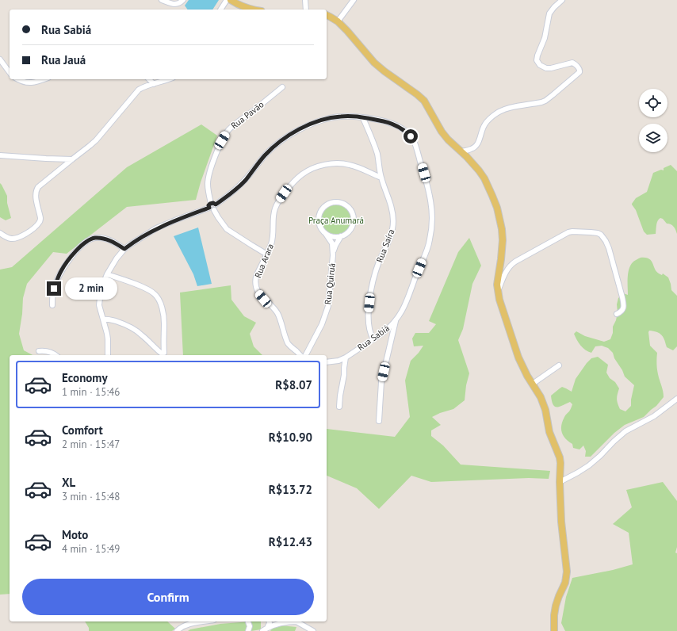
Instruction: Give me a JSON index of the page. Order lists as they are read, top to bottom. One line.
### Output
{"streets":{"street":["Rua Pavão","Rua Saíra","Rua Arara","Rua Quiruá","Rua Sabiá"]},"crossings":[["Rua Pavão","Rua Arara"],["Rua Pavão","Rua Sabiá"],["Rua Saíra","Rua Arara"],["Rua Saíra","Rua Sabiá"]],"parks":["Praça Anumará"],"page":{"banner":["Rua Sabiá","Rua Jauá"],"bubble":"2 min","list":[{"name":"Economy","note":"1 min · 15:46","value":"R$8.07"},{"name":"Comfort","note":"2 min · 15:47","value":"R$10.90"},{"name":"XL","note":"3 min · 15:48","value":"R$13.72"},{"name":"Moto","note":"4 min · 15:49","value":"R$12.43"}],"buttons":"Confirm"}}
